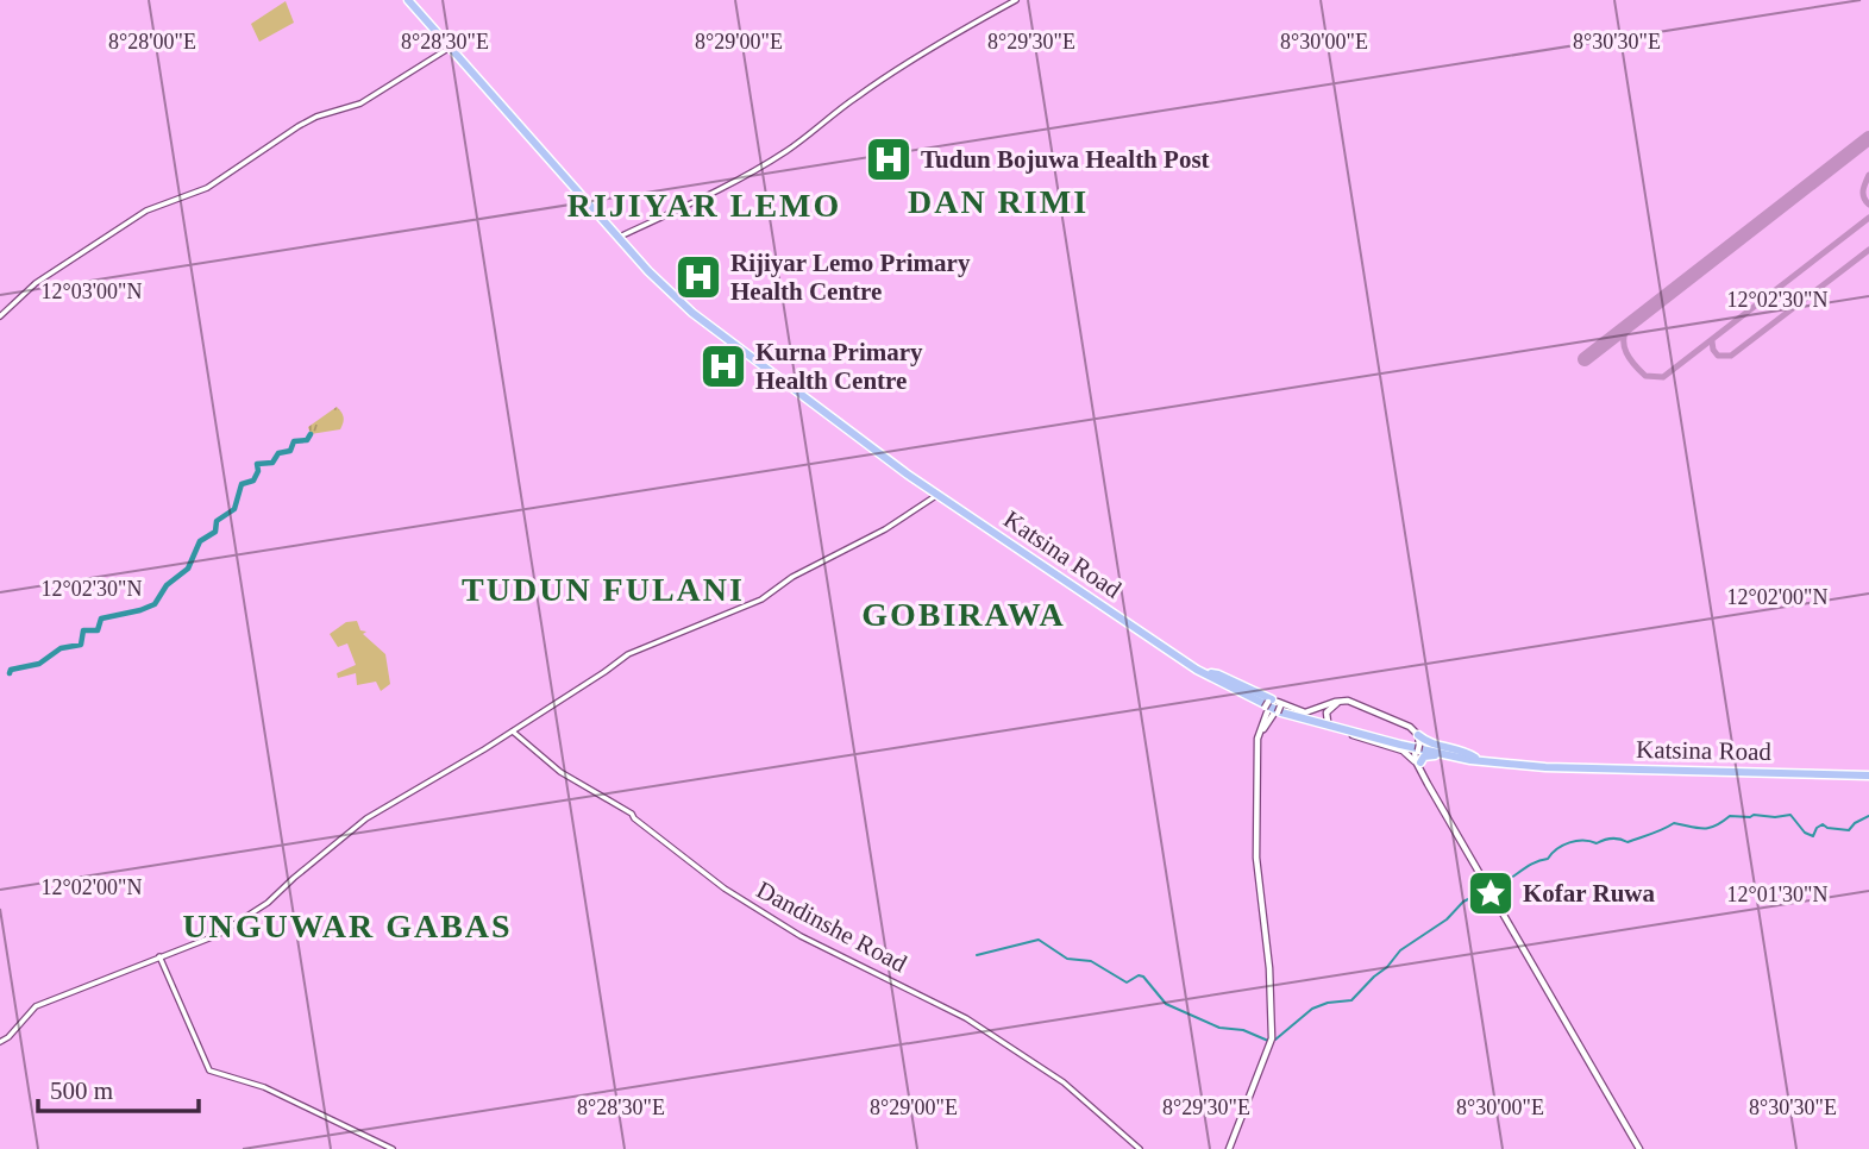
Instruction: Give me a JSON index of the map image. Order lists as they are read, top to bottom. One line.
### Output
{"streets":{"highway":["Katsina Road"],"street":["Dandinshe Road"]},"districts":["DAN RIMI","RIJIYAR LEMO","TUDUN FULANI","GOBIRAWA","UNGUWAR GABAS"],"places":{"hospital":["Tudun Bojuwa Health Post","Rijiyar Lemo Primary Health Centre","Kurna Primary Health Centre"],"place":["Kofar Ruwa"]},"scale_bar":"500 m","coordinates":["8°28'00\"E","8°28'30\"E","8°29'00\"E","8°29'30\"E","8°30'00\"E","8°30'30\"E","12°03'00\"N","12°02'30\"N","12°02'00\"N","12°01'30\"N"]}
